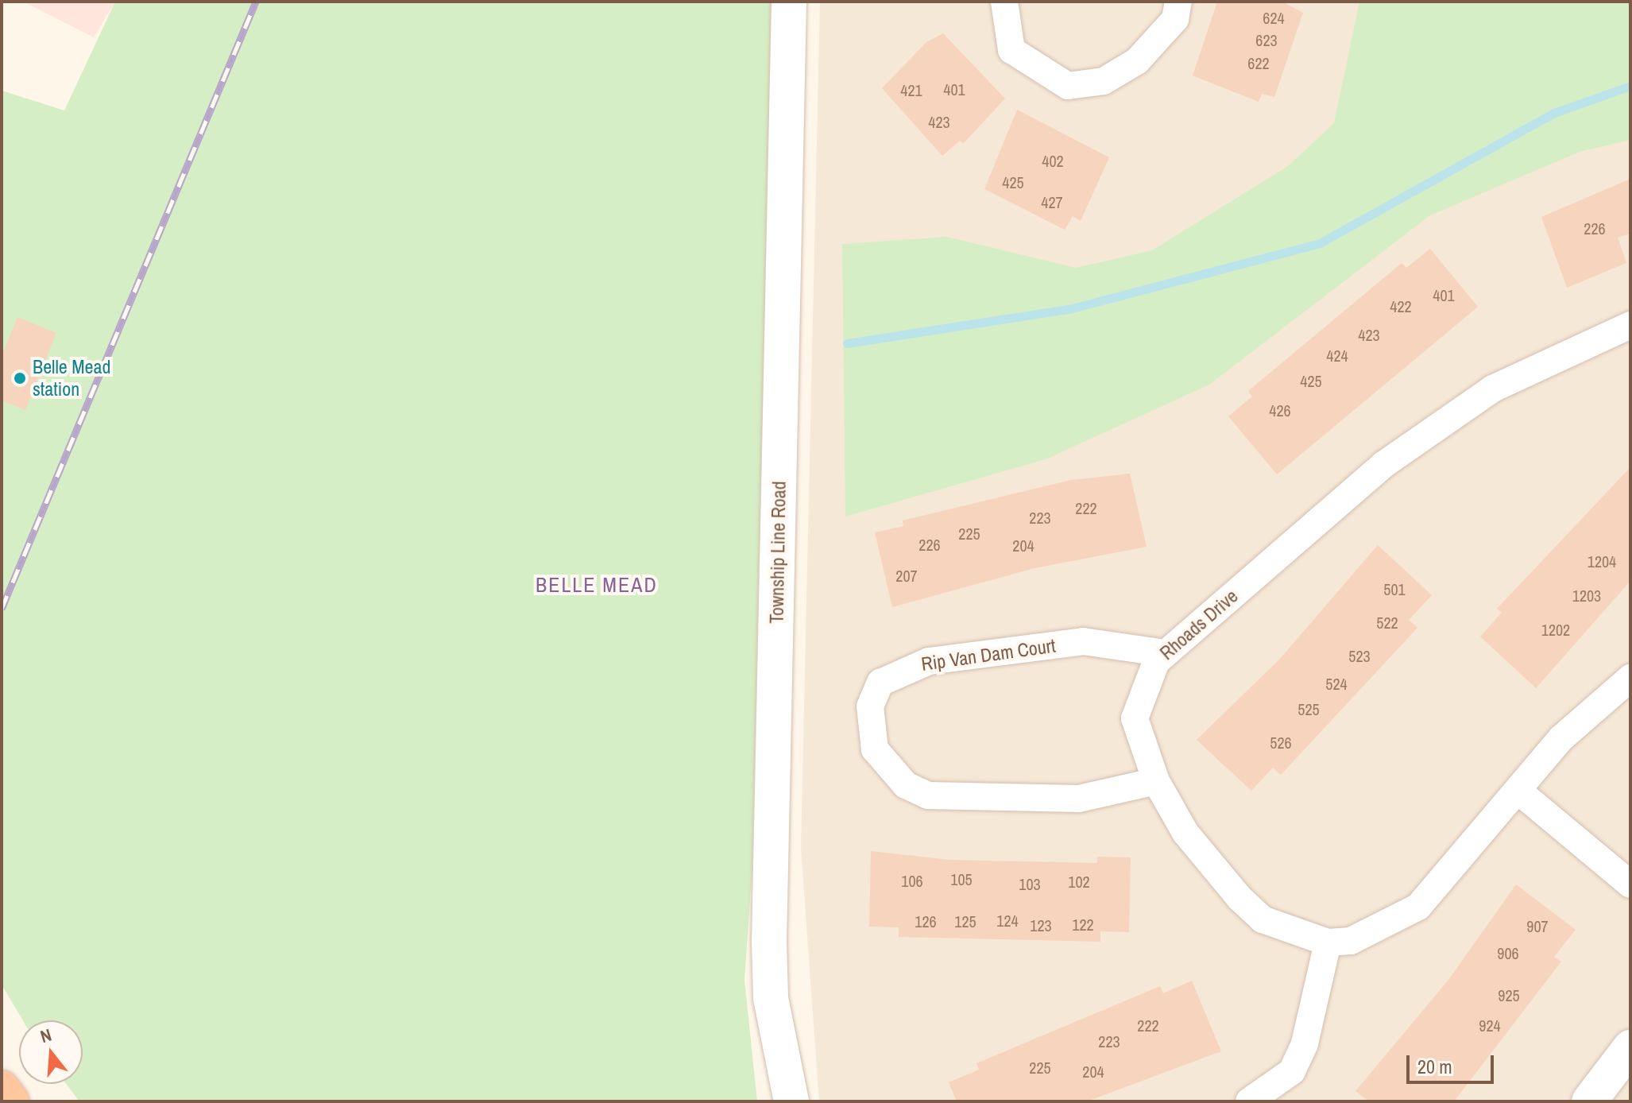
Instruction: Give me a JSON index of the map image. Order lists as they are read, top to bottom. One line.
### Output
{"streets":{"street":["Township Line Road","Rhoads Drive","Rip Van Dam Court"]},"crossings":[["Rhoads Drive","Rip Van Dam Court"]],"districts":["BELLE MEAD"],"places":["Belle Mead station"],"house_numbers":["624","623","622","401","421","423","402","425","427","226","401","422","423","424","425","426","222","223","225","226","204","1204","207","501","1203","522","1202","523","524","525","526","105","106","102","103","124","126","125","122","123","907","906","925","222","924","223","225","204"],"scale_bar":"20 m","north":"top"}
